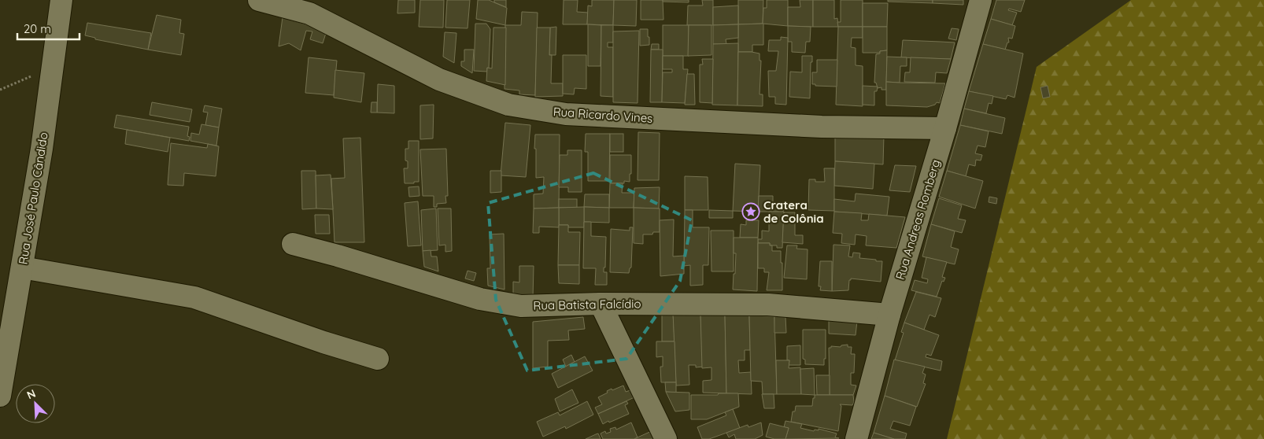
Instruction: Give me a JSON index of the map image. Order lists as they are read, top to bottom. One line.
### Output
{"streets":{"street":["Rua Ricardo Vines","Rua José Paulo Cândido","Rua Andreas Romberg","Rua Batista Falcídio"]},"crossings":[["Rua Ricardo Vines","Rua Andreas Romberg"],["Rua Andreas Romberg","Rua Batista Falcídio"]],"places":{"place":["Cratera de Colônia"]},"scale_bar":"20 m","north":"top left"}
